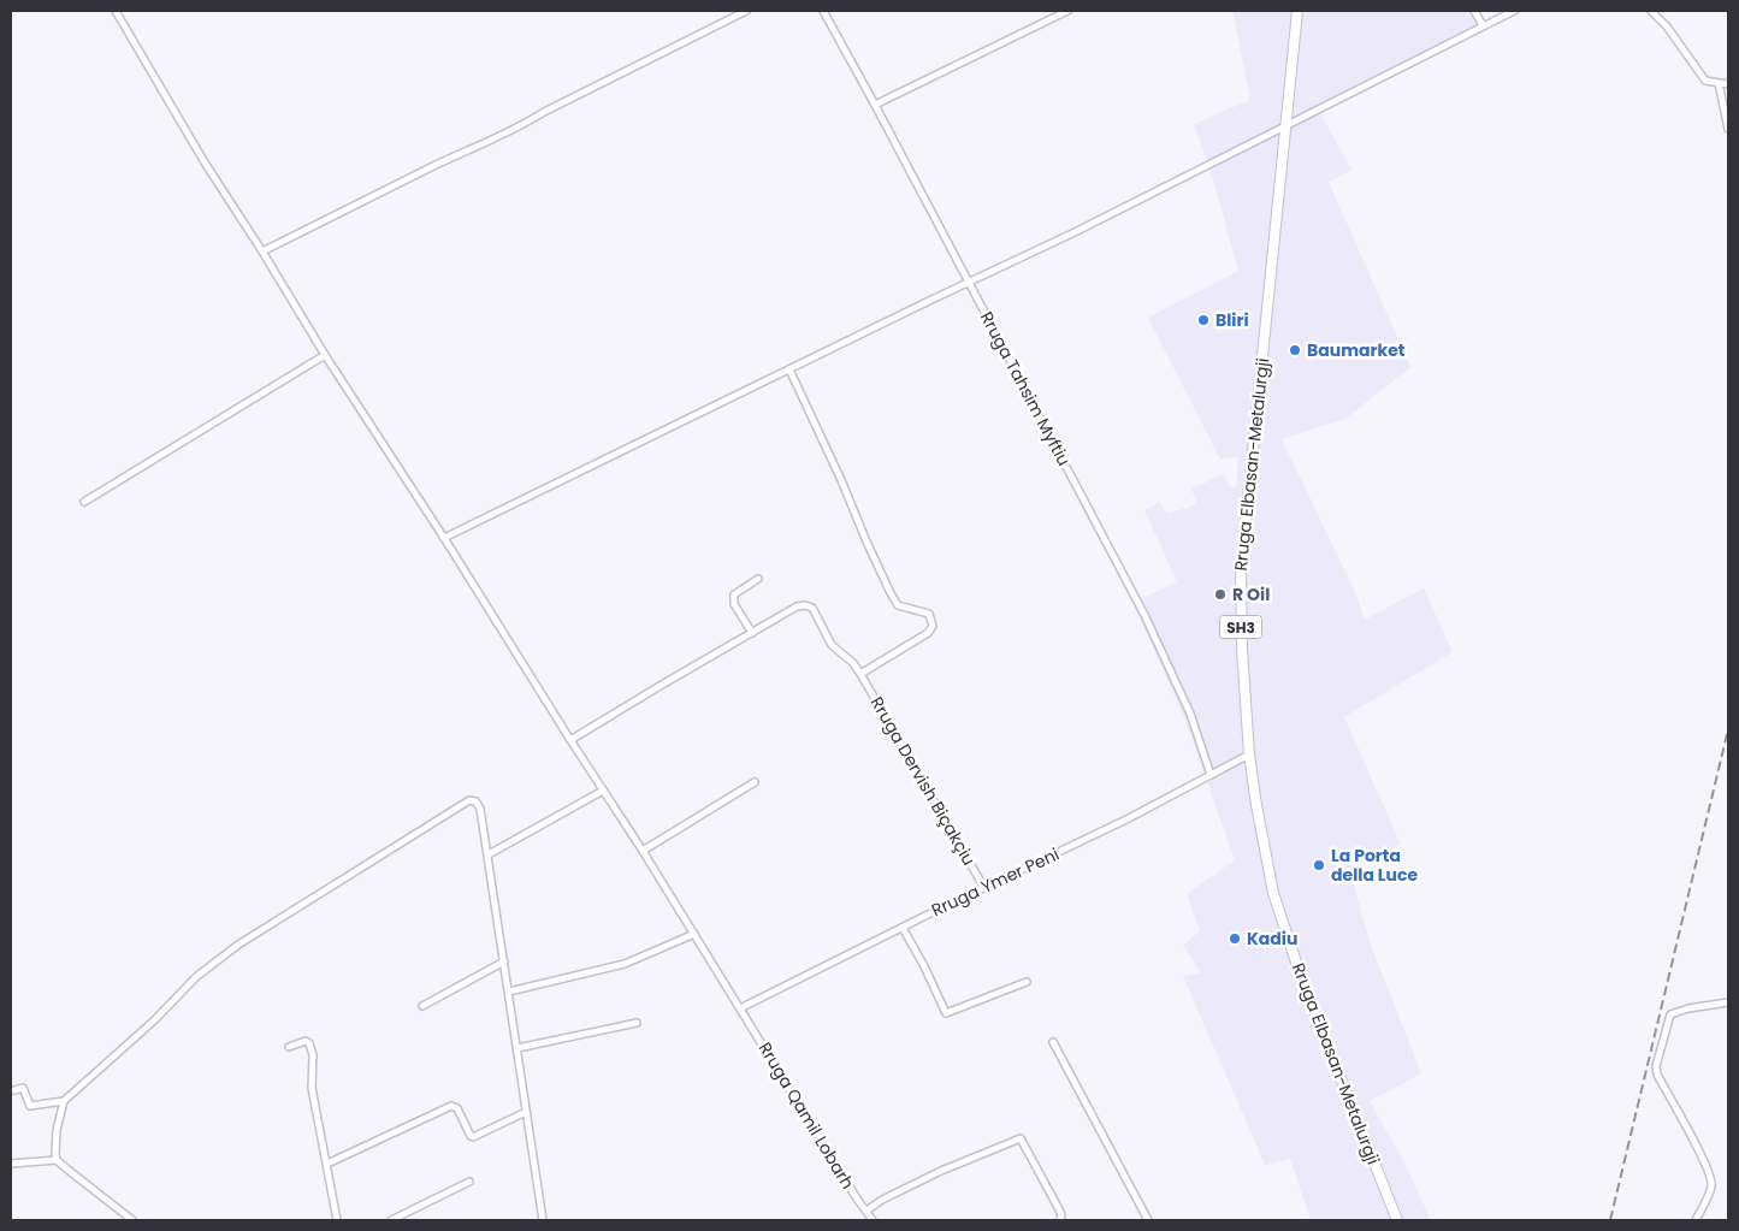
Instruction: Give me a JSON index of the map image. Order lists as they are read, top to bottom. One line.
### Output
{"streets":{"main road":["Rruga Elbasan-Metalurgji","SH3"],"street":["Rruga Tahsim Myftiu","Rruga Dervish Biçakçiu","Rruga Ymer Peni","Rruga Qamil Lobarh"]},"crossings":[["Rruga Tahsim Myftiu","Rruga Ymer Peni"],["Rruga Elbasan-Metalurgji","Rruga Ymer Peni"],["Rruga Dervish Biçakçiu","Rruga Ymer Peni"],["Rruga Ymer Peni","Rruga Qamil Lobarh"]],"places":["Bliri","Baumarket","R Oil","La Porta della Luce","Kadiu"]}
